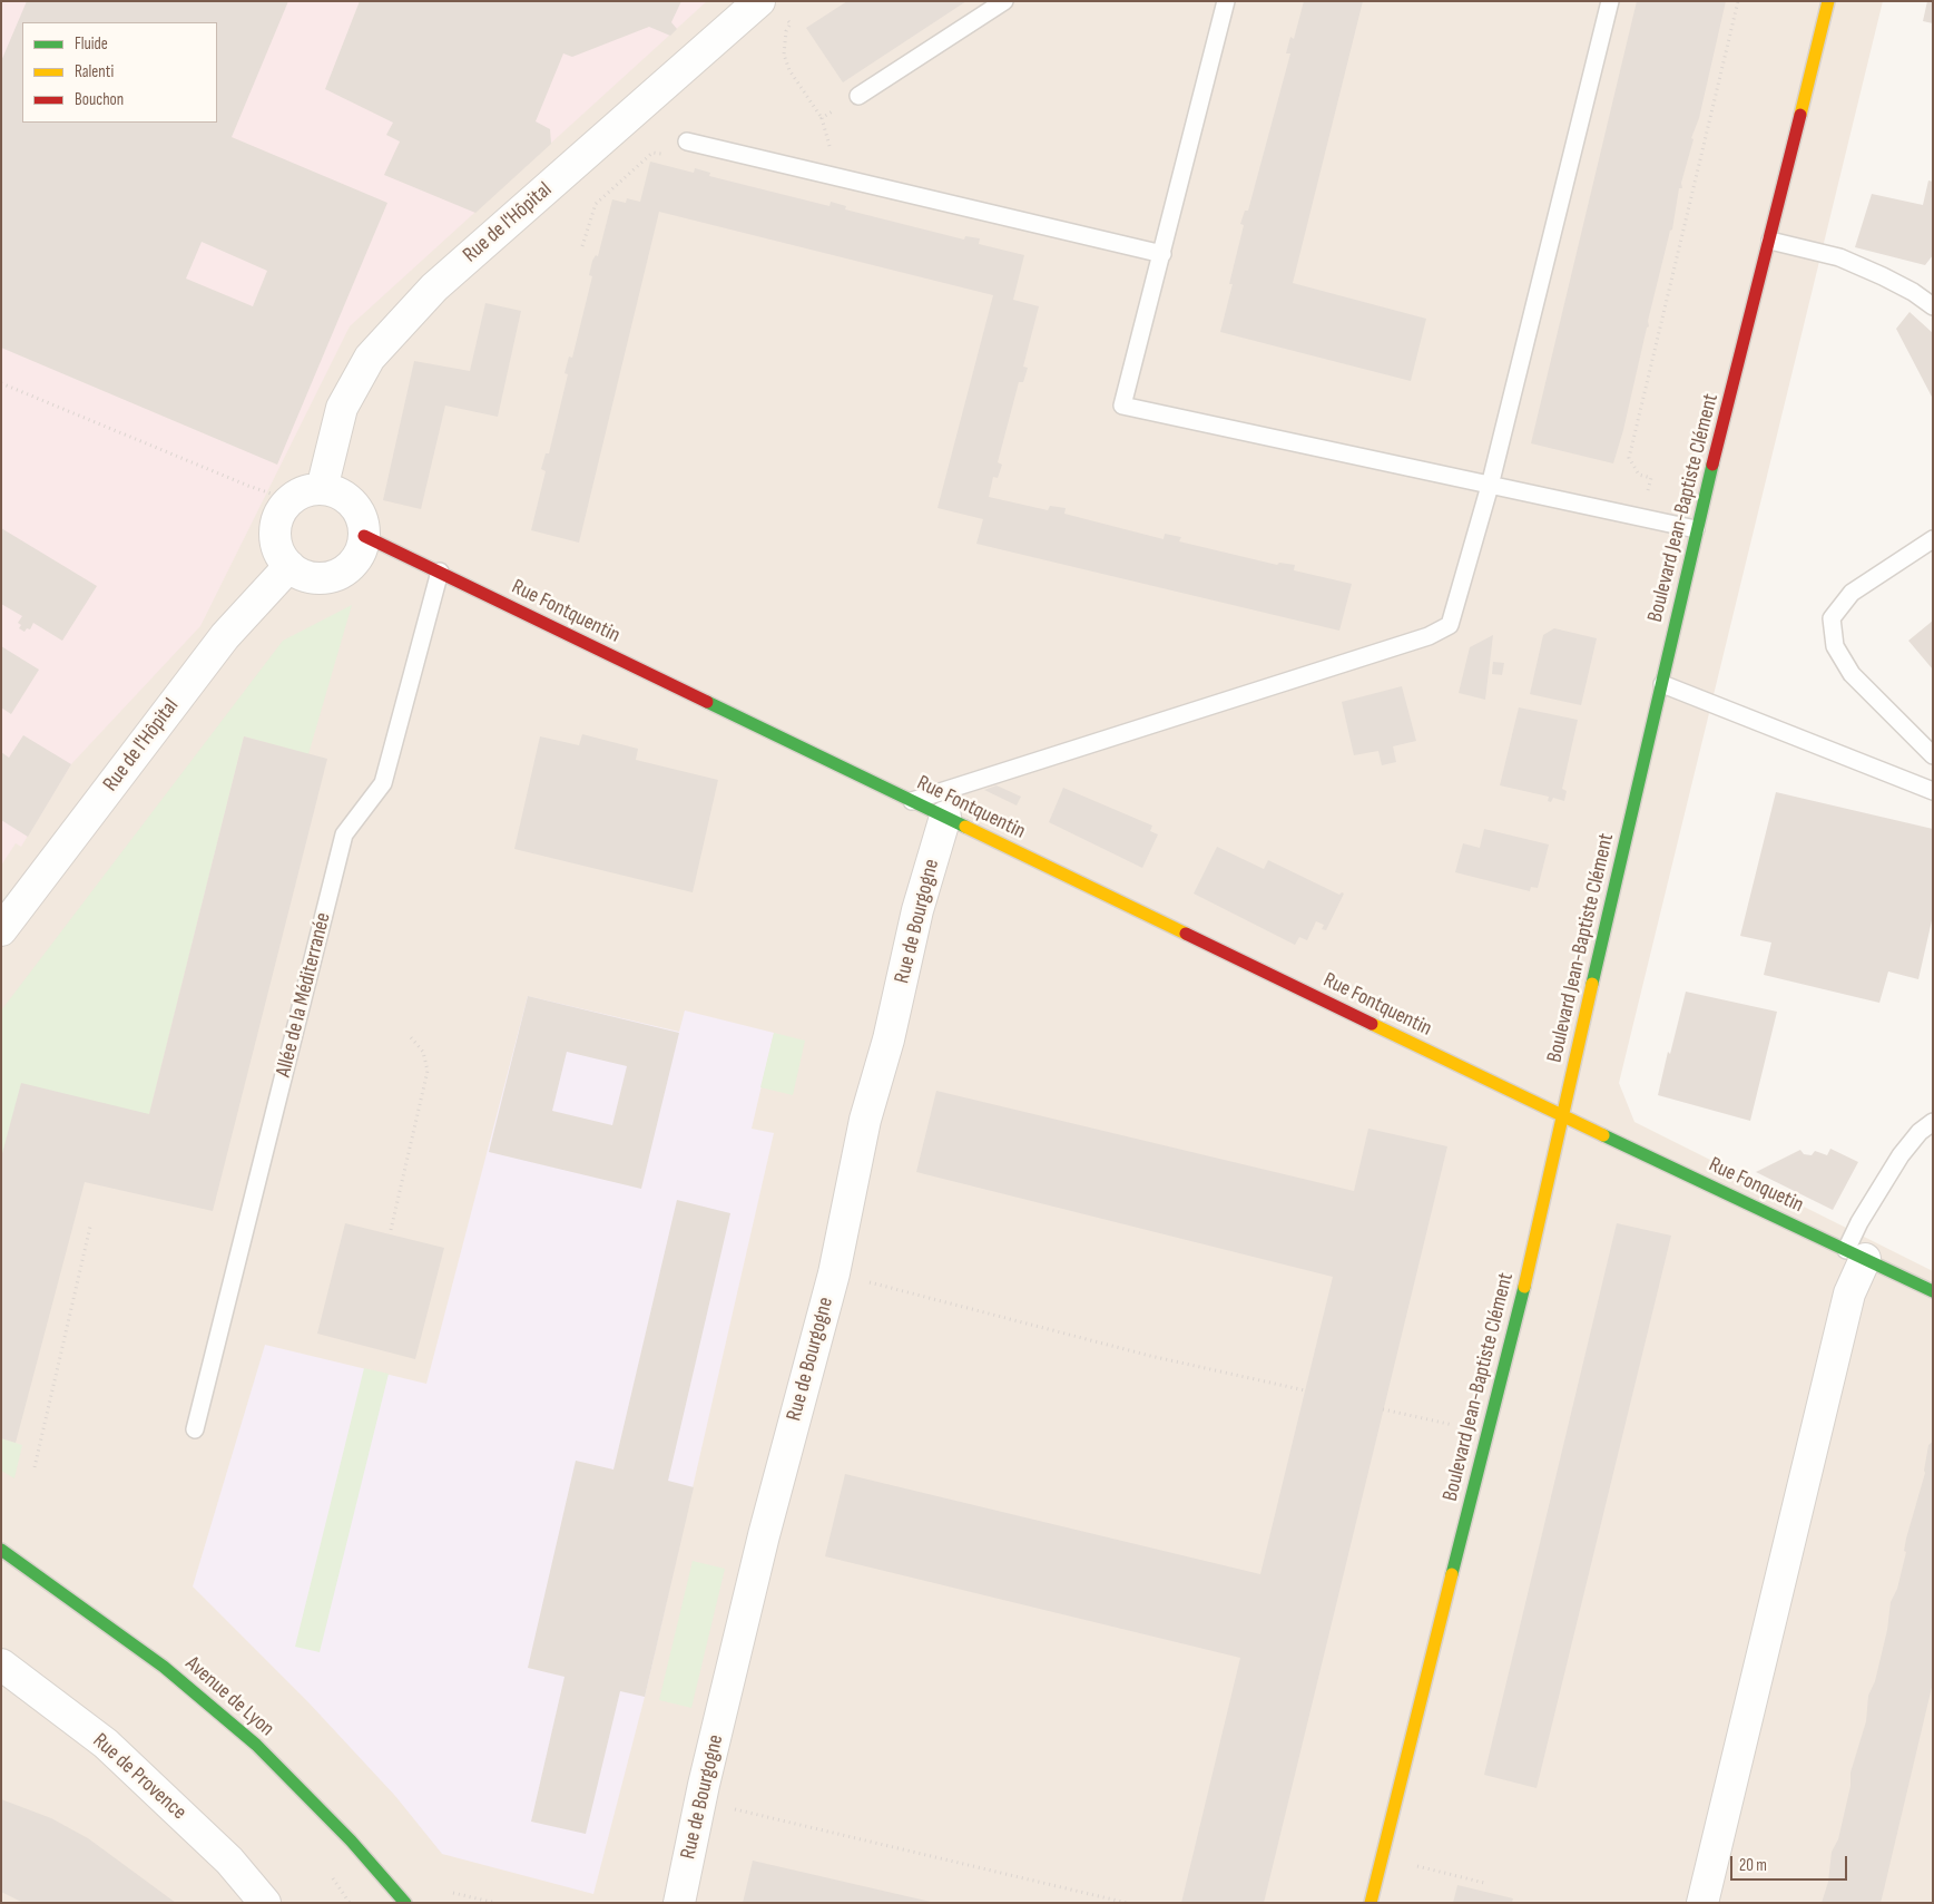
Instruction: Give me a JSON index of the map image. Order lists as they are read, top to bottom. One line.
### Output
{"streets":{"street":["Rue de l'Hôpital","Boulevard Jean-Baptiste Clément","Rue Fontquentin","Rue de Bourgogne","Rue Fonquetin","Avenue de Lyon","Rue de Provence"],"lane":["Allée de la Méditerranée"]},"crossings":[["Rue de l'Hôpital","Rue Fontquentin"],["Boulevard Jean-Baptiste Clément","Rue Fontquentin"],["Boulevard Jean-Baptiste Clément","Rue Fonquetin"],["Rue Fontquentin","Rue de Bourgogne"],["Rue Fontquentin","Allée de la Méditerranée"],["Rue Fontquentin","Rue Fonquetin"]],"legend":["Fluide","Ralenti","Bouchon"],"scale_bar":"20 m"}
